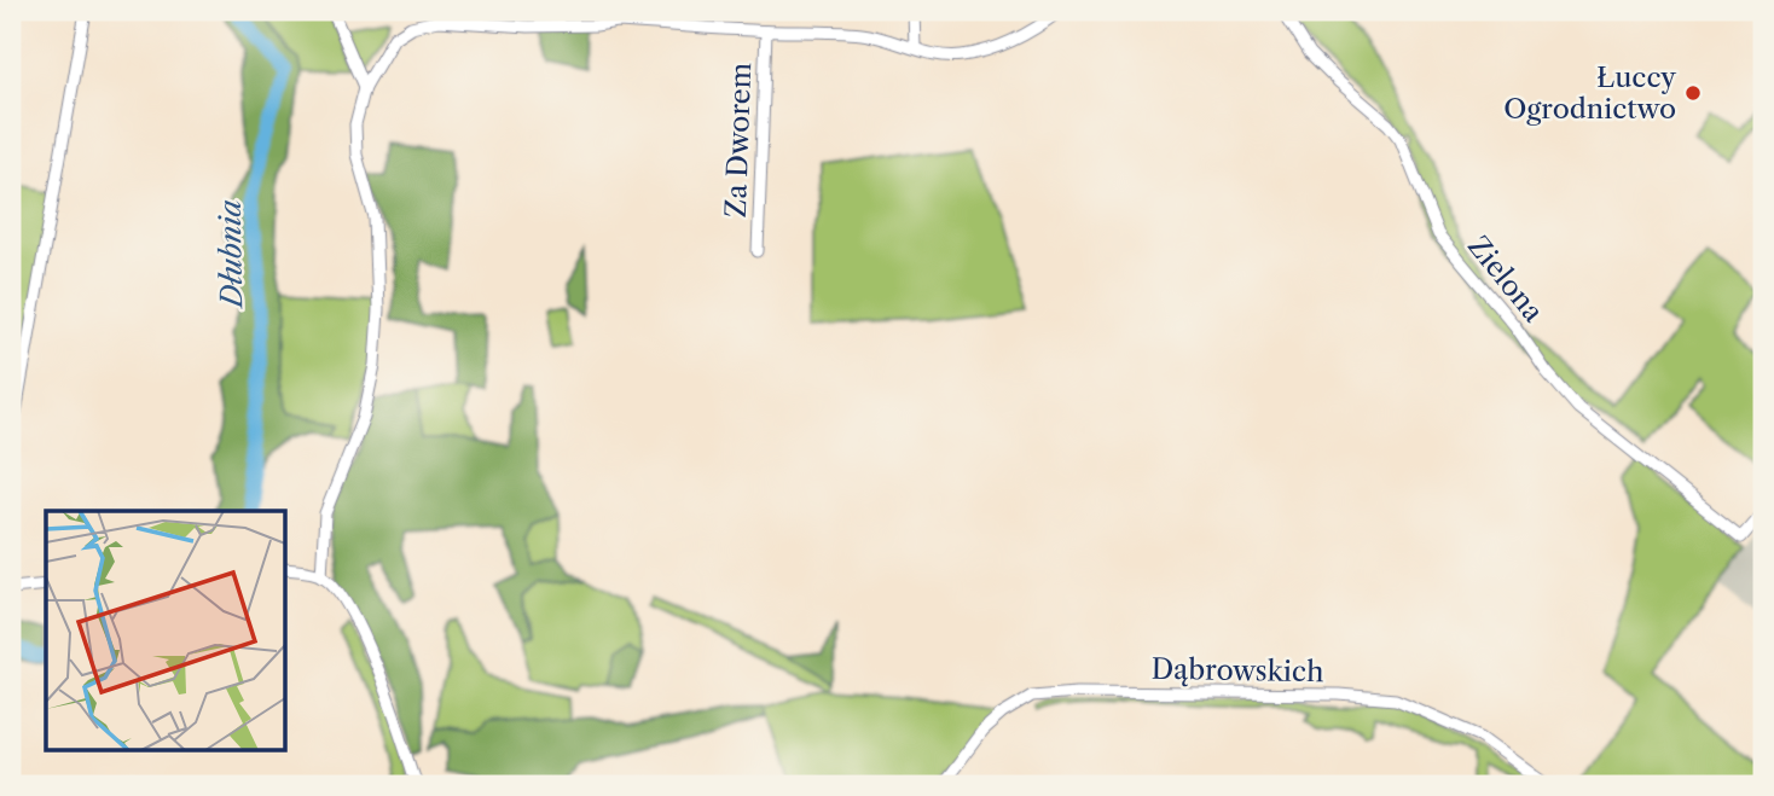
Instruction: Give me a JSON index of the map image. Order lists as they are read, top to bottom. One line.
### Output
{"streets":{"street":["Za Dworem","Zielona","Dąbrowskich"]},"water":["Dłubnia"],"places":["Łuccy Ogrodnictwo"]}
